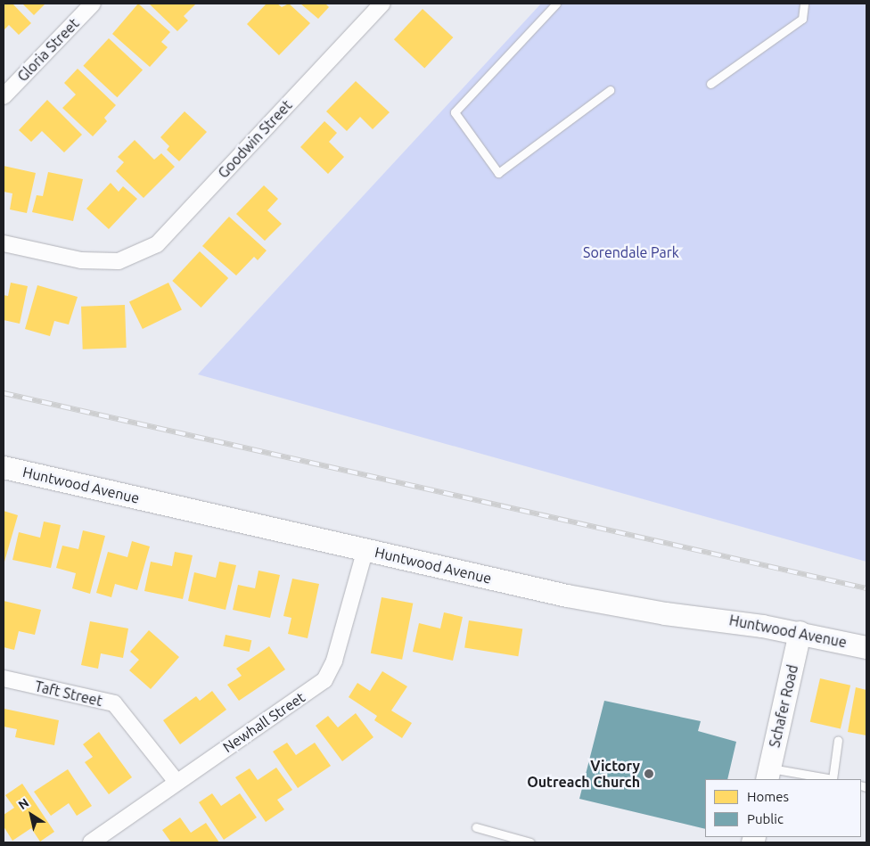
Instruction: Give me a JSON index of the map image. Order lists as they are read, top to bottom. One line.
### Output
{"streets":{"street":["Gloria Street","Goodwin Street","Huntwood Avenue","Taft Street","Schafer Road","Newhall Street"]},"crossings":[["Huntwood Avenue","Schafer Road"],["Huntwood Avenue","Newhall Street"],["Taft Street","Newhall Street"]],"parks":["Sorendale Park"],"places":["Victory Outreach Church"],"legend":["Homes","Public"],"north":"top left"}
